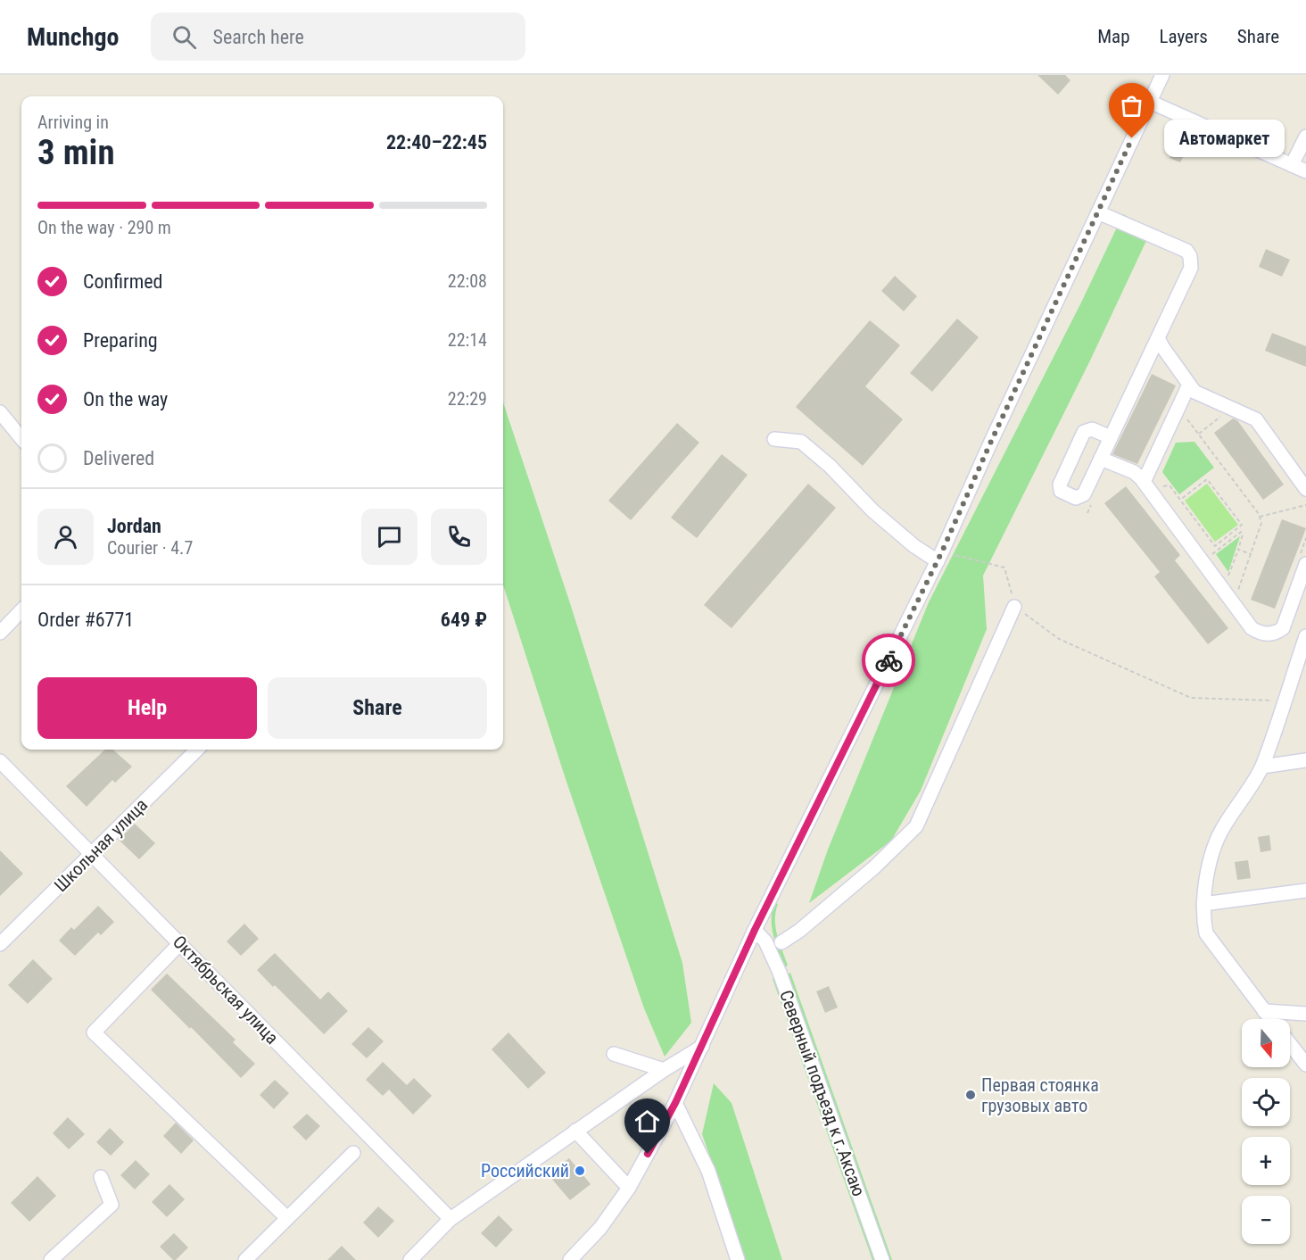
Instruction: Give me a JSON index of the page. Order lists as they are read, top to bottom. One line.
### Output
{"streets":{"street":["Школьная улица","Октябрьская улица","Северный подъезд к г.Аксаю"]},"crossings":[["Школьная улица","Октябрьская улица"]],"places":["Автомаркет","Первая стоянка грузовых авто","Российский"],"north":"bottom","page":{"header":"Munchgo","search":"Search here","nav":["Map","Layers","Share"],"heading":["3 min","Arriving in","22:40–22:45"],"panel":["Jordan","Courier · 4.7","Order #6771","649 ₽"],"bubble":"Автомаркет","bar":"On the way · 290 m","list":[["Confirmed","22:08"],["Preparing","22:14"],["On the way","22:29"],"Delivered"],"buttons":["Help","Share"],"map_buttons":["+","−"]}}
